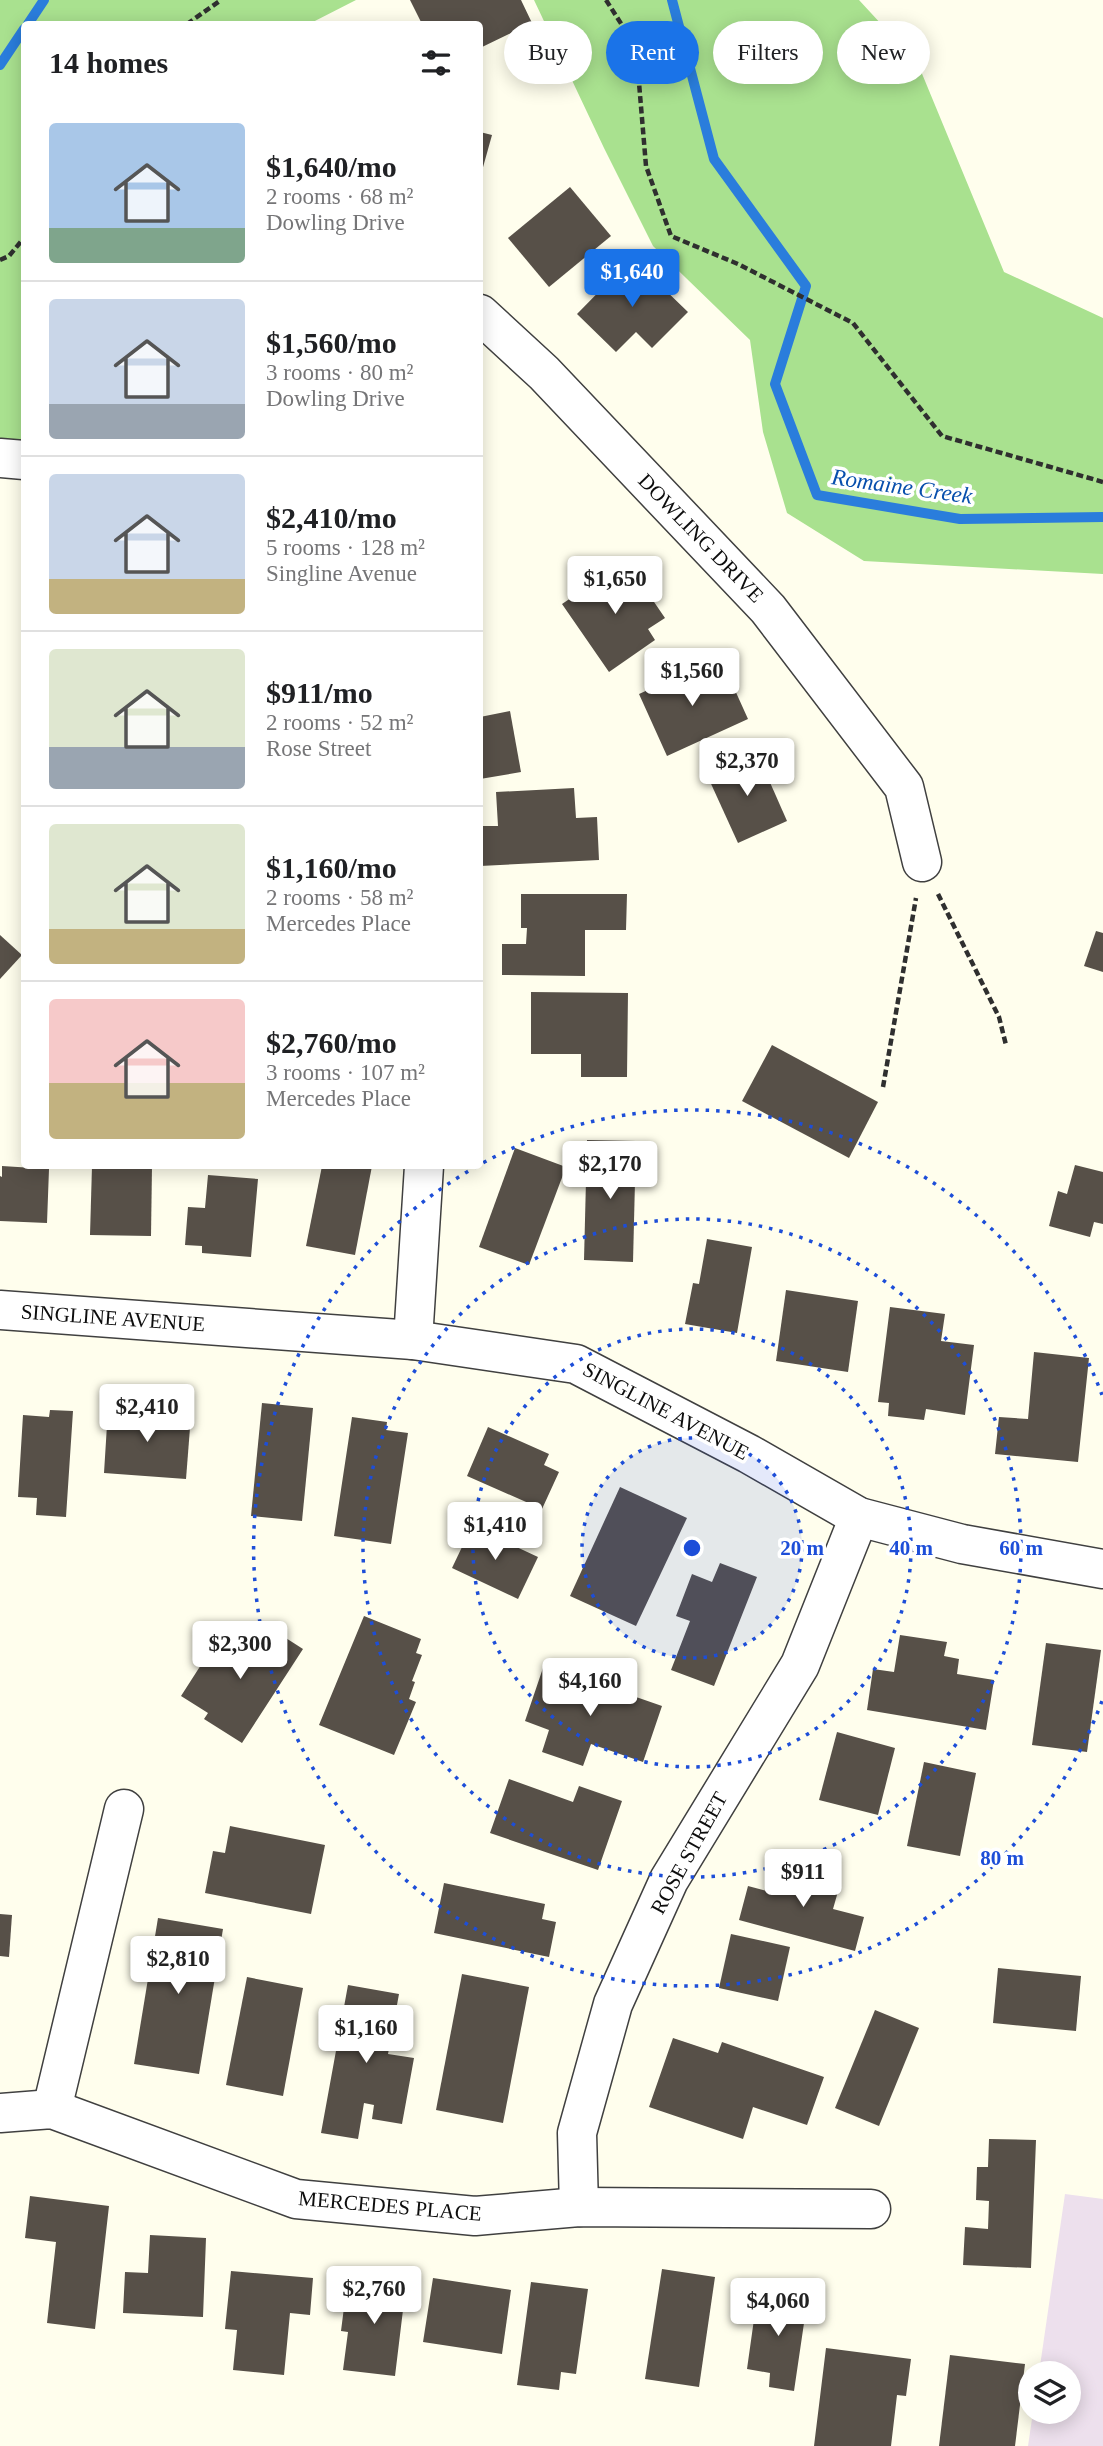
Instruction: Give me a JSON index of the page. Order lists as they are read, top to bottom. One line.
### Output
{"streets":{"street":["DOWLING DRIVE","SINGLINE AVENUE","ROSE STREET","MERCEDES PLACE"]},"crossings":[["SINGLINE AVENUE","ROSE STREET"],["ROSE STREET","MERCEDES PLACE"]],"water":["Romaine Creek"],"page":{"chip":["Buy","Rent","Filters","New"],"heading":"14 homes","list":[{"name":"$1,640/mo","note":"2 rooms · 68 m² · Dowling Drive"},{"name":"$1,560/mo","note":"3 rooms · 80 m² · Dowling Drive"},{"name":"$2,410/mo","note":"5 rooms · 128 m² · Singline Avenue"},{"name":"$911/mo","note":"2 rooms · 52 m² · Rose Street"},{"name":"$1,160/mo","note":"2 rooms · 58 m² · Mercedes Place"},{"name":"$2,760/mo","note":"3 rooms · 107 m² · Mercedes Place"}],"price":["$1,640","$1,650","$1,560","$2,370","$2,170","$2,410","$1,410","$2,300","$4,160","$911","$2,810","$1,160","$2,760","$4,060"]},"rings":["20 m","40 m","60 m","80 m"]}
